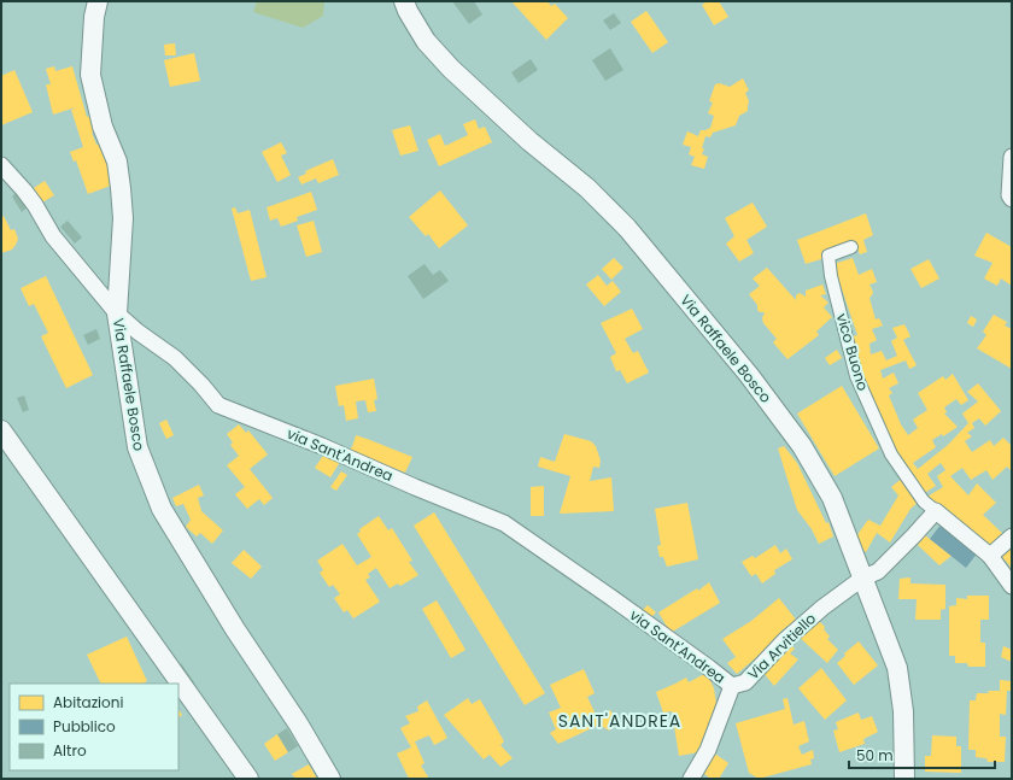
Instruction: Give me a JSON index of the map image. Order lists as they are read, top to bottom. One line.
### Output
{"streets":{"street":["Via Raffaele Bosco","vico Buono","via Sant'Andrea","Via Arvitiello"]},"crossings":[["Via Raffaele Bosco","via Sant'Andrea"],["Via Raffaele Bosco","Via Arvitiello"],["vico Buono","Via Arvitiello"],["via Sant'Andrea","Via Arvitiello"]],"districts":["SANT'ANDREA"],"legend":["Abitazioni","Pubblico","Altro"],"scale_bar":"50 m"}
